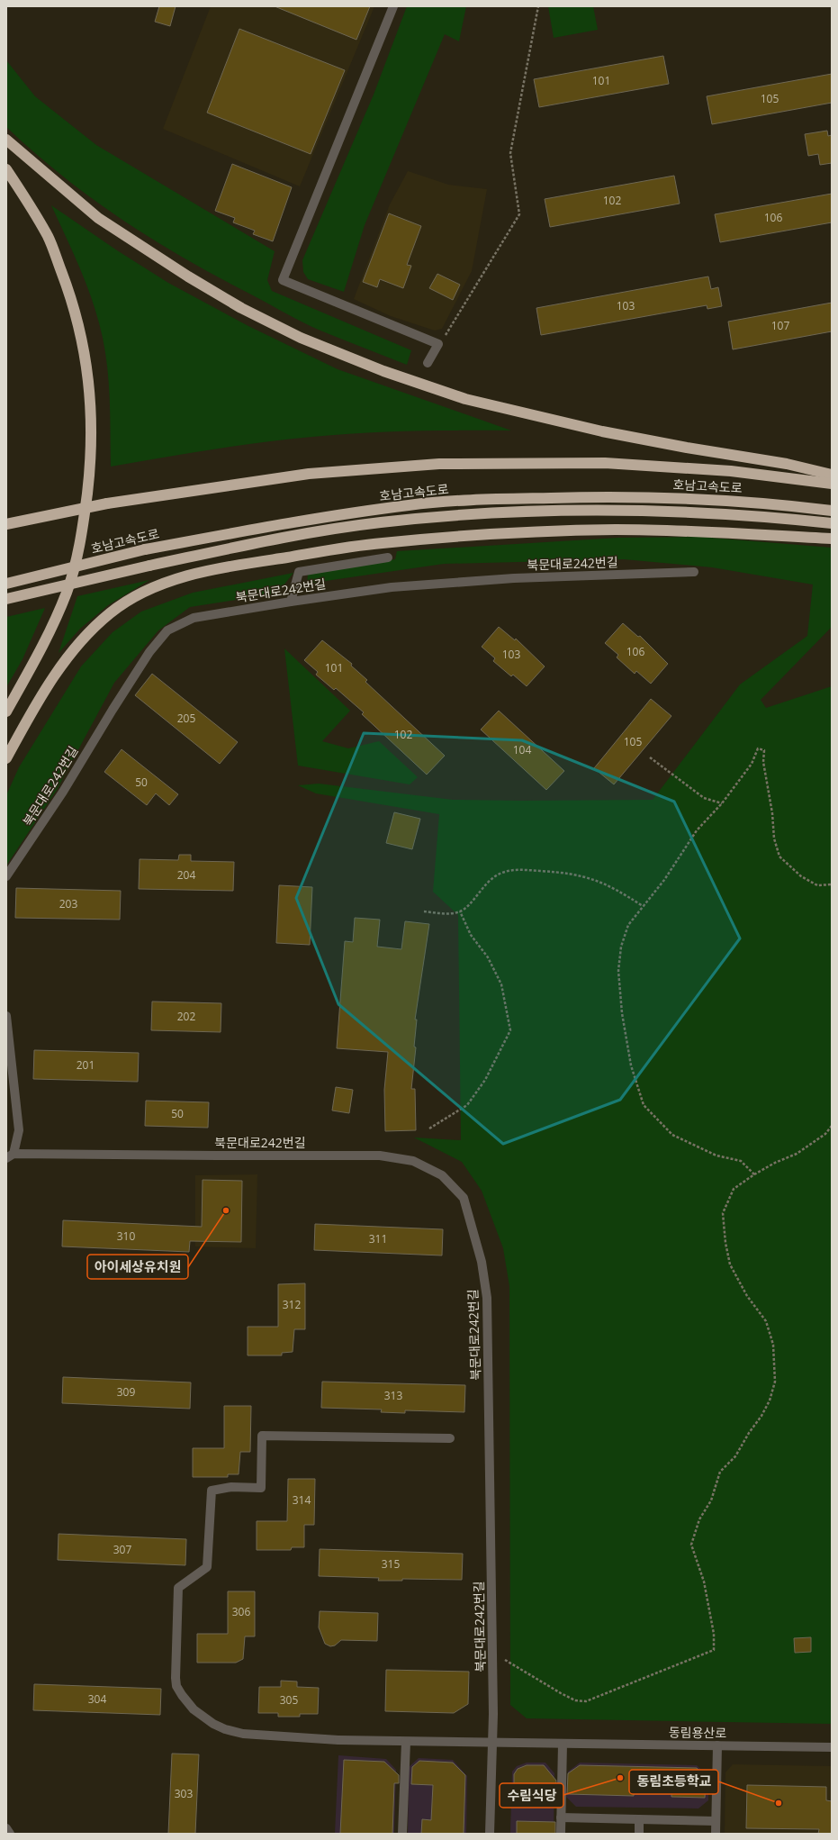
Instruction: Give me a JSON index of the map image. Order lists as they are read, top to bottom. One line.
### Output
{"streets":{"highway":["호남고속도로"],"street":["북문대로242번길","동림용산로"]},"crossings":[["북문대로242번길","동림용산로"]],"places":["아이세상유치원","수림식당","동림초등학교"],"house_numbers":["101","105","102","106","103","107","106","103","101","205","102","105","104","50","204","203","202","201","50","310","311","312","309","313","314","307","315","306","304","305","303"]}
